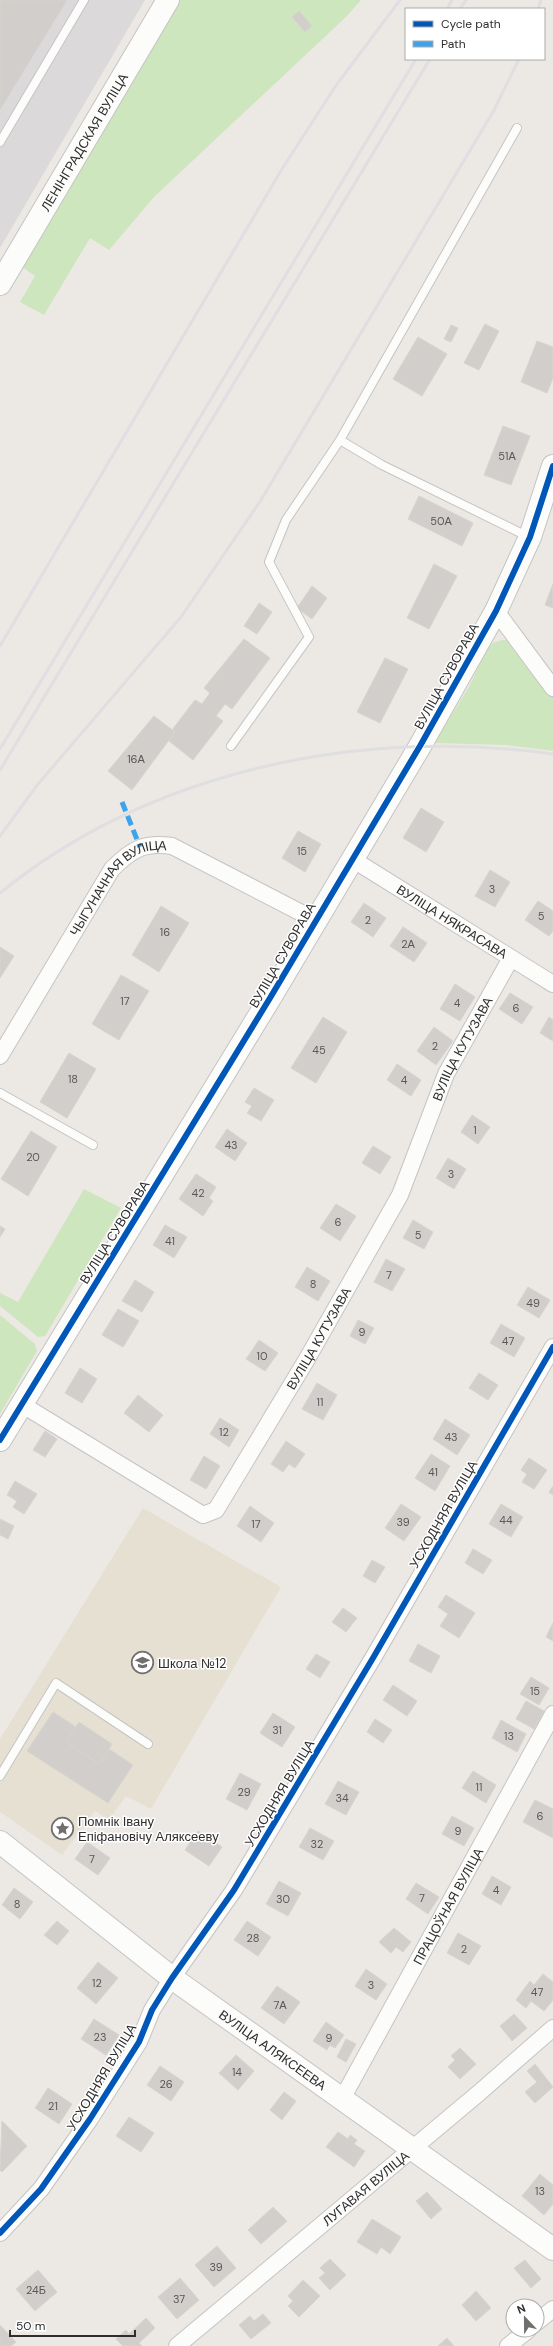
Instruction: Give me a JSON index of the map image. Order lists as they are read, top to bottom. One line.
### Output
{"streets":{"street":["ЛЕНІНГРАДСКАЯ ВУЛІЦА","ВУЛІЦА СУВОРАВА","ЧЫГУНАЧНАЯ ВУЛІЦА","ВУЛІЦА НЯКРАСАВА","ВУЛІЦА КУТУЗАВА","УСХОДНЯЯ ВУЛІЦА","ПРАЦОЎНАЯ ВУЛІЦА","ВУЛІЦА АЛЯКСЕЕВА","ЛУГАВАЯ ВУЛІЦА"]},"crossings":[["ВУЛІЦА СУВОРАВА","ЧЫГУНАЧНАЯ ВУЛІЦА"],["ВУЛІЦА СУВОРАВА","ВУЛІЦА НЯКРАСАВА"],["ВУЛІЦА СУВОРАВА","ВУЛІЦА КУТУЗАВА"],["ВУЛІЦА НЯКРАСАВА","ВУЛІЦА КУТУЗАВА"],["УСХОДНЯЯ ВУЛІЦА","ВУЛІЦА АЛЯКСЕЕВА"],["ПРАЦОЎНАЯ ВУЛІЦА","ВУЛІЦА АЛЯКСЕЕВА"],["ВУЛІЦА АЛЯКСЕЕВА","ЛУГАВАЯ ВУЛІЦА"]],"places":{"school or university":["Школа №12"],"place":["Помнік Івану Епіфановічу Аляксееву"]},"house_numbers":["51А","50А","16А","15","3","5","2","16","2А","17","4","6","2","45","18","4","1","43","20","3","42","6","5","41","7","8","49","9","47","10","11","12","43","41","44","39","17","15","31","13","11","29","34","6","9","32","7","4","7","30","8","28","2","12","3","47","7А","23","9","14","26","21","13","39","24Б","37"],"legend":["Cycle path","Path"],"scale_bar":"50 m","north":"top"}
